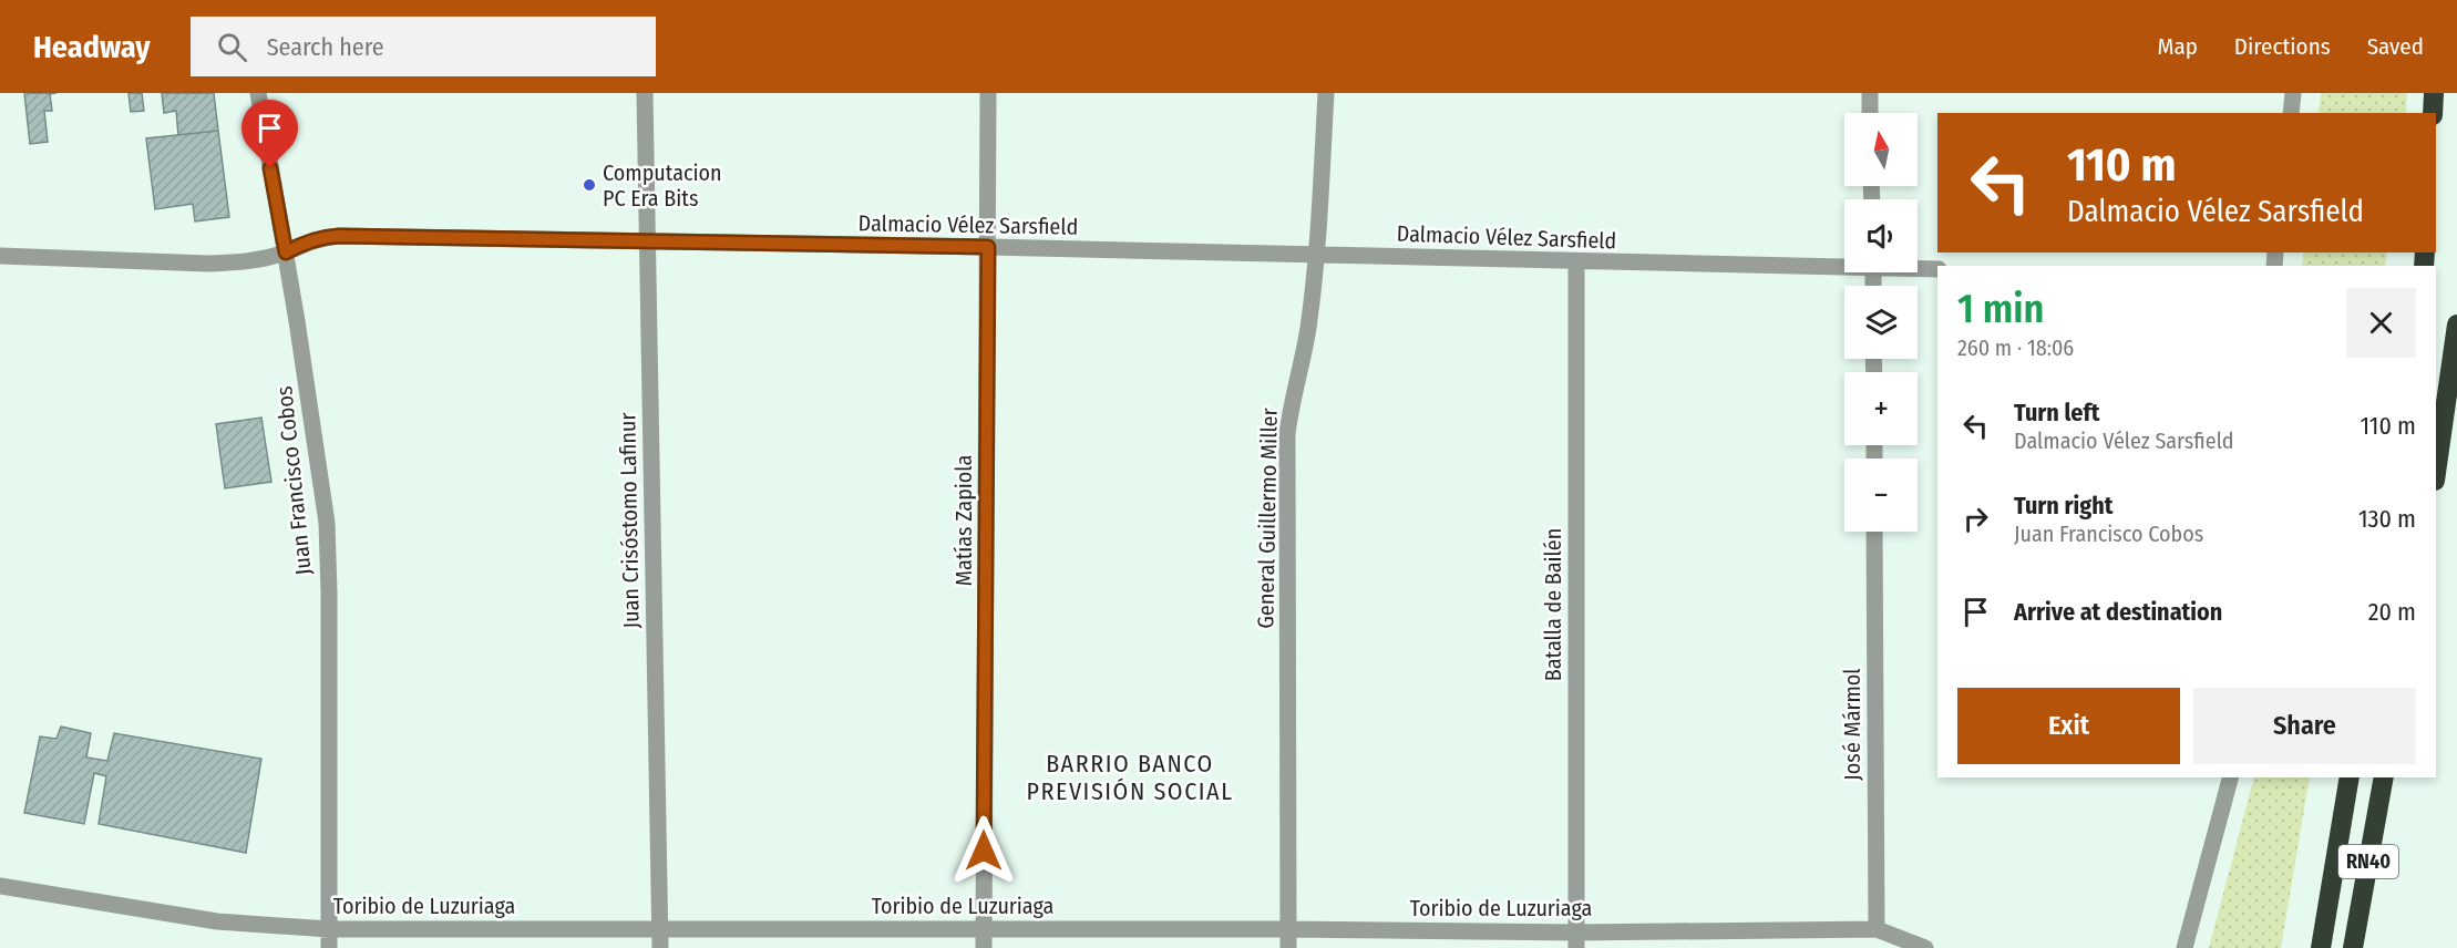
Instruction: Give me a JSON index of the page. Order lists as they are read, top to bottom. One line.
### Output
{"streets":{"highway":["RN40"],"street":["Dalmacio Vélez Sarsfield","Juan Francisco Cobos","General Guillermo Miller","Juan Crisóstomo Lafinur","Matías Zapiola","Batalla de Bailén","José Mármol","Toribio de Luzuriaga"]},"crossings":[["Dalmacio Vélez Sarsfield","Juan Francisco Cobos"],["Dalmacio Vélez Sarsfield","General Guillermo Miller"],["Dalmacio Vélez Sarsfield","Juan Crisóstomo Lafinur"],["Dalmacio Vélez Sarsfield","Matías Zapiola"],["Dalmacio Vélez Sarsfield","Batalla de Bailén"],["Juan Francisco Cobos","Toribio de Luzuriaga"],["General Guillermo Miller","Toribio de Luzuriaga"],["Juan Crisóstomo Lafinur","Toribio de Luzuriaga"],["Matías Zapiola","Toribio de Luzuriaga"],["Batalla de Bailén","Toribio de Luzuriaga"],["José Mármol","Toribio de Luzuriaga"]],"districts":["BARRIO BANCO PREVISIÓN SOCIAL"],"places":["Computacion PC Era Bits"],"north":"top","page":{"header":"Headway","search":"Search here","nav":["Map","Directions","Saved"],"map_buttons":["+","−"],"turn":["110 m","Dalmacio Vélez Sarsfield"],"heading":["1 min","260 m · 18:06"],"list":[{"name":"Turn left","note":"Dalmacio Vélez Sarsfield","value":"110 m"},{"name":"Turn right","note":"Juan Francisco Cobos","value":"130 m"},{"name":"Arrive at destination","value":"20 m"}],"buttons":["Exit","Share"]}}
